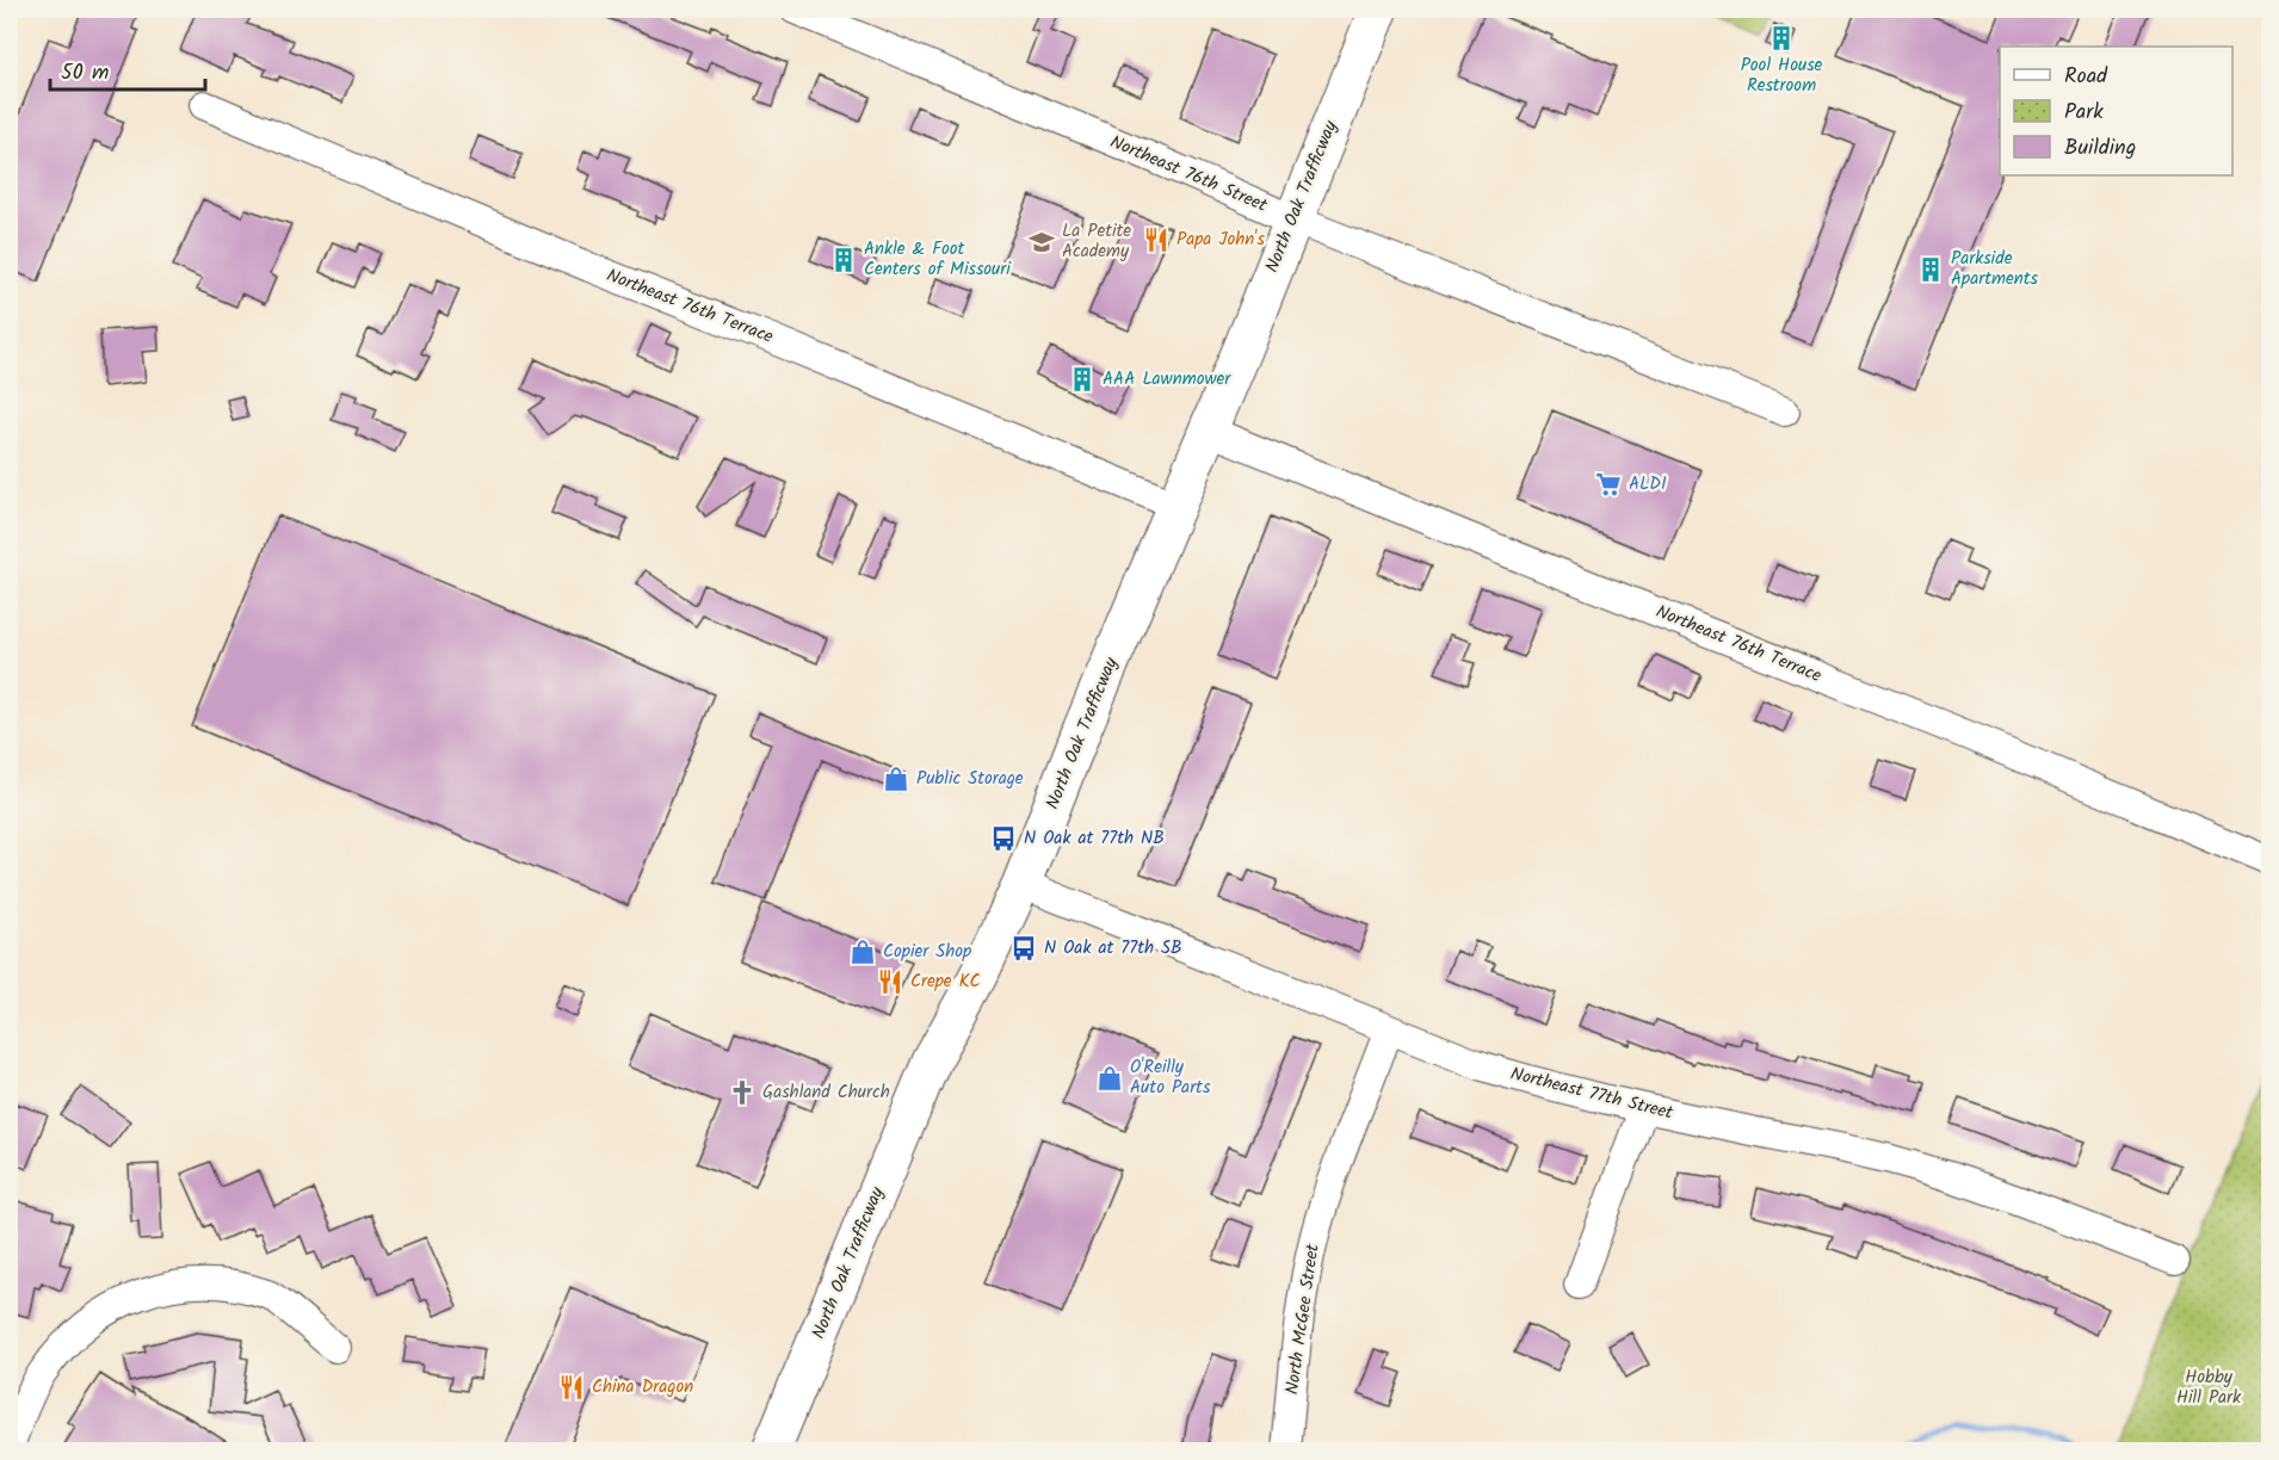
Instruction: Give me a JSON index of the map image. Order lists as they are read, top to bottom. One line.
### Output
{"streets":{"main road":["North Oak Trafficway"],"street":["Northeast 76th Street","Northeast 76th Terrace","Northeast 77th Street","North McGee Street"]},"crossings":[["Northeast 76th Street","North Oak Trafficway"],["North Oak Trafficway","Northeast 76th Terrace"],["North Oak Trafficway","Northeast 77th Street"],["Northeast 77th Street","North McGee Street"]],"parks":["Hobby Hill Park"],"places":{"building":["Pool House Restroom","Ankle & Foot Centers of Missouri","Parkside Apartments","AAA Lawnmower"],"restaurant":["Papa John's","Crepe KC","China Dragon"],"school or university":["La Petite Academy"],"supermarket":["ALDI"],"shop":["Public Storage","Copier Shop","O'Reilly Auto Parts"],"bus stop":["N Oak at 77th NB","N Oak at 77th SB"],"church":["Gashland Church"]},"legend":["Road","Park","Building"],"scale_bar":"50 m"}
